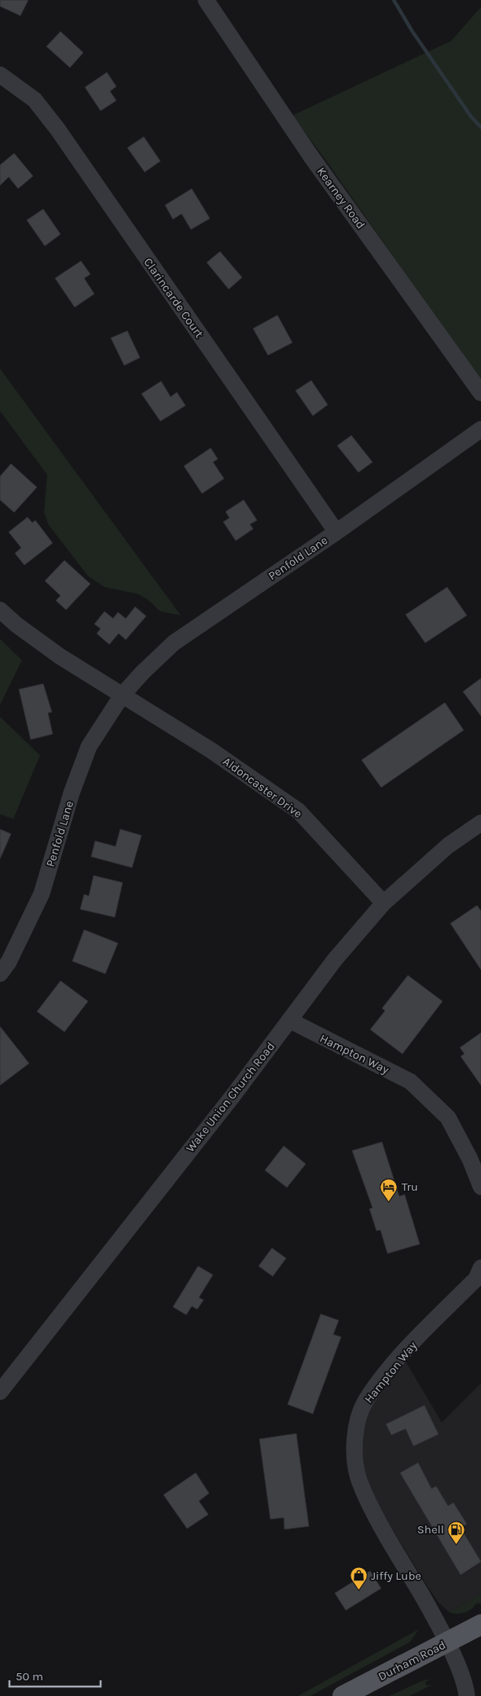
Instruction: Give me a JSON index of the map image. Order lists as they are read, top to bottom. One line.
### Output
{"streets":{"main road":["Durham Road"],"street":["Kearney Road","Clarincarde Court","Penfold Lane","Aldoncaster Drive","Hampton Way","Wake Union Church Road"]},"crossings":[["Clarincarde Court","Penfold Lane"],["Penfold Lane","Aldoncaster Drive"],["Aldoncaster Drive","Wake Union Church Road"],["Hampton Way","Wake Union Church Road"],["Hampton Way","Durham Road"]],"places":{"hotel":["Tru"],"fuel station":["Shell"],"shop":["Jiffy Lube"]},"scale_bar":"50 m"}
